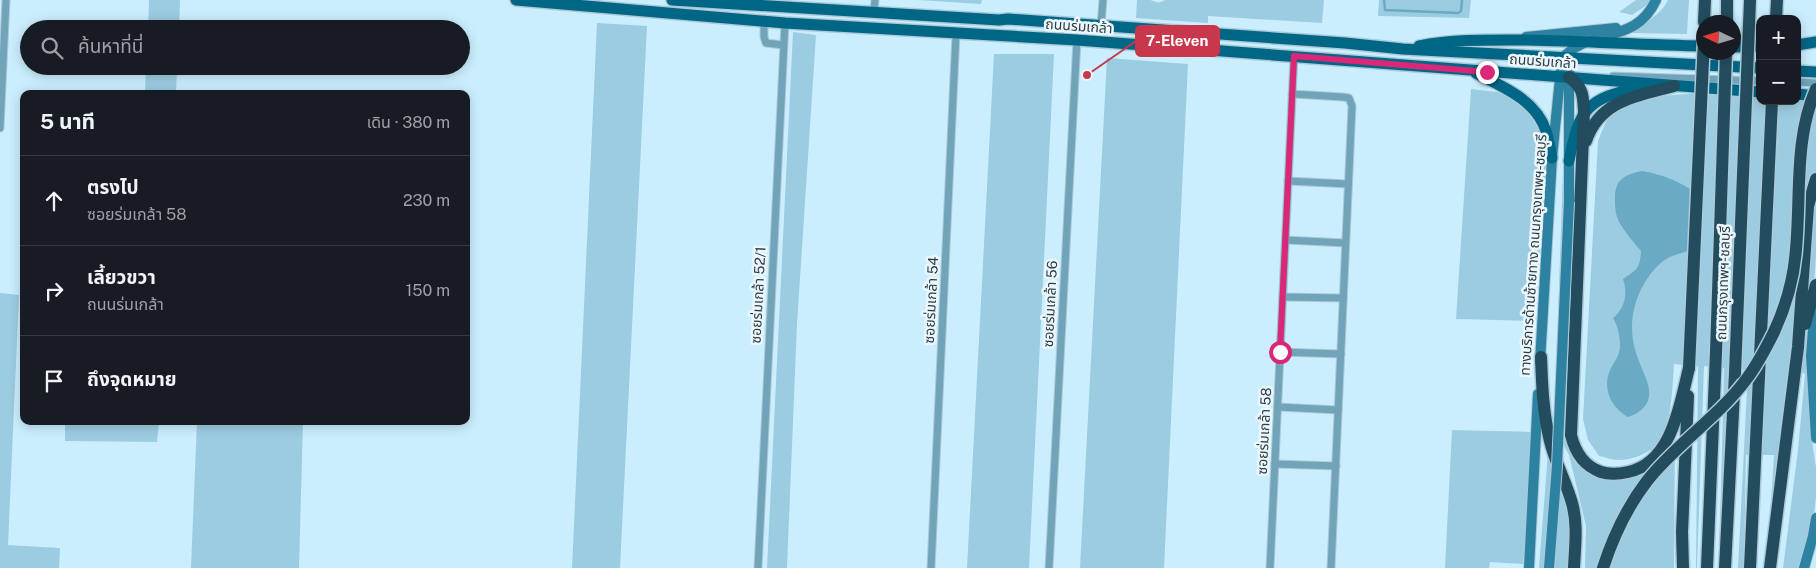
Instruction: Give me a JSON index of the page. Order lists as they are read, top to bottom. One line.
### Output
{"streets":{"highway":["ถนนกรุงเทพฯ-ชลบุรี"],"main road":["ถนนร่มเกล้า","ทางบริการด้านซ้ายทาง ถนนกรุงเทพฯ-ชลบุรี"],"street":["ซอยร่มเกล้า 52/1","ซอยร่มเกล้า 54","ซอยร่มเกล้า 56","ซอยร่มเกล้า 58"]},"crossings":[["ถนนร่มเกล้า","ทางบริการด้านซ้ายทาง ถนนกรุงเทพฯ-ชลบุรี"],["ถนนร่มเกล้า","ซอยร่มเกล้า 52/1"],["ถนนร่มเกล้า","ซอยร่มเกล้า 54"],["ถนนร่มเกล้า","ซอยร่มเกล้า 56"],["ถนนร่มเกล้า","ซอยร่มเกล้า 58"]],"places":["7-Eleven"],"north":"left","page":{"map_buttons":["+","−"],"search":"ค้นหาที่นี่","heading":["5 นาที","เดิน · 380 m"],"list":[["ตรงไป","ซอยร่มเกล้า 58","230 m"],["เลี้ยวขวา","ถนนร่มเกล้า","150 m"],"ถึงจุดหมาย"]}}
